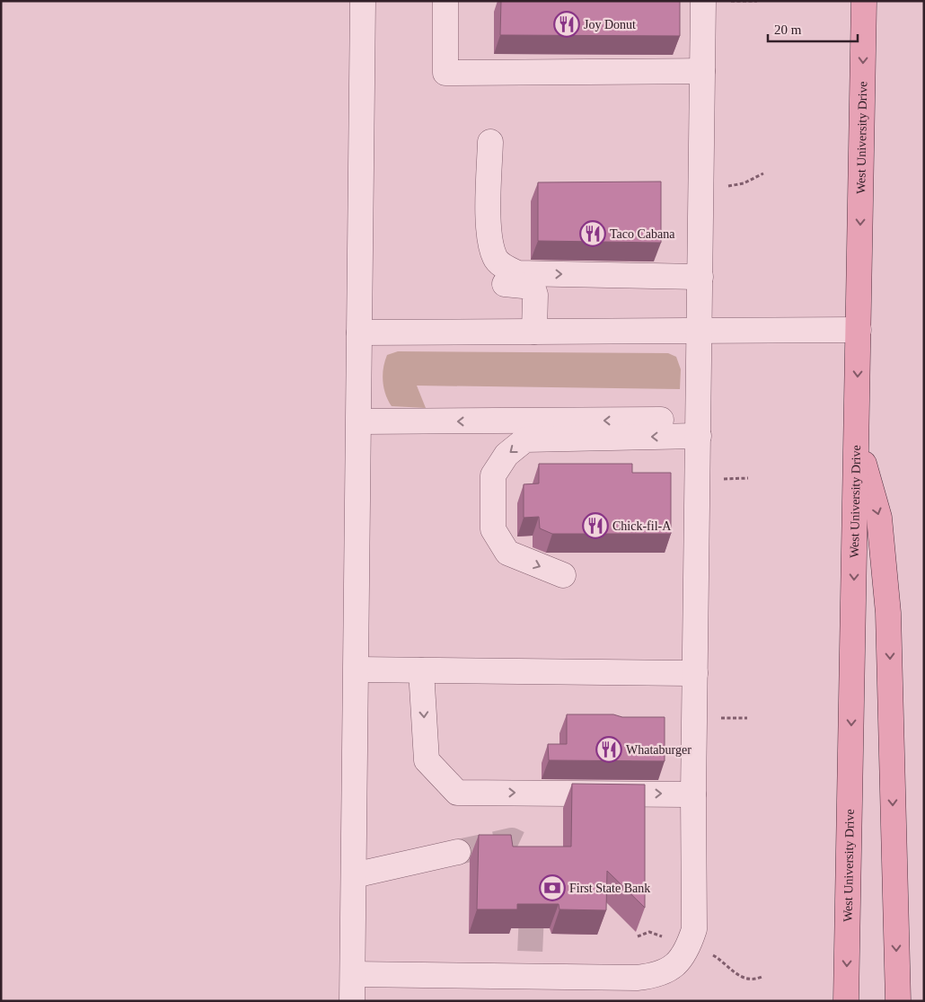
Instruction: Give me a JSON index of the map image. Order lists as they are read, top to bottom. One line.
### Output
{"streets":{"main road":["West University Drive"]},"places":{"restaurant":["Joy Donut","Taco Cabana","Chick-fil-A","Whataburger"],"bank":["First State Bank"]},"scale_bar":"20 m"}
